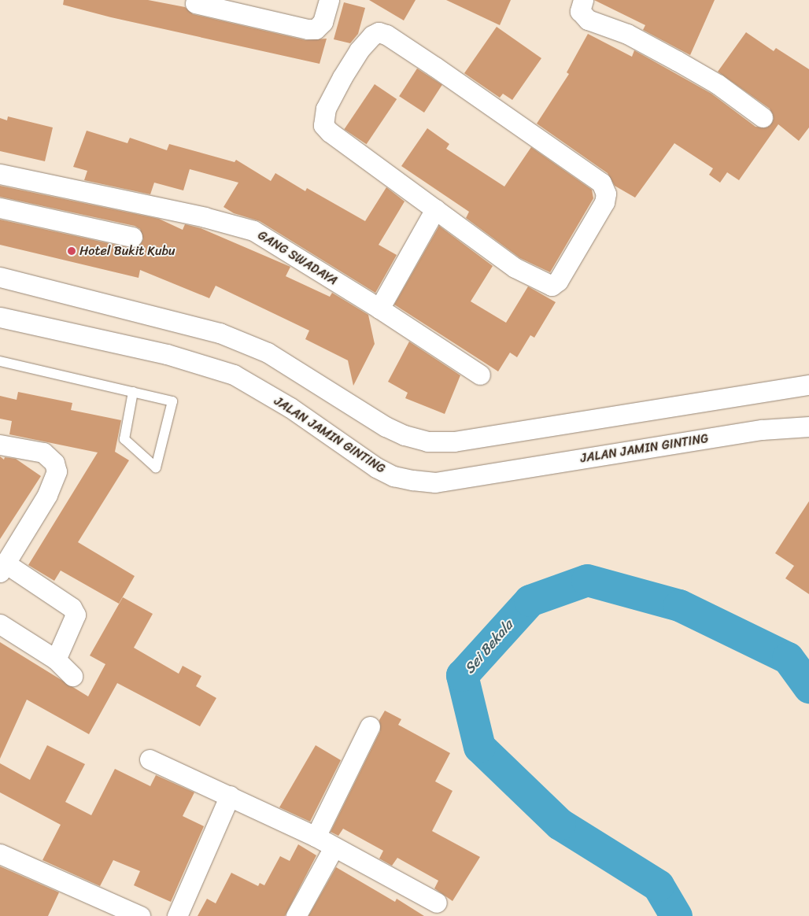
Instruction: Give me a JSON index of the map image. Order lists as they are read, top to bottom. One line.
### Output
{"streets":{"street":["GANG SWADAYA","JALAN JAMIN GINTING"]},"water":["Sei Bekala"],"places":["Hotel Bukit Kubu"]}
